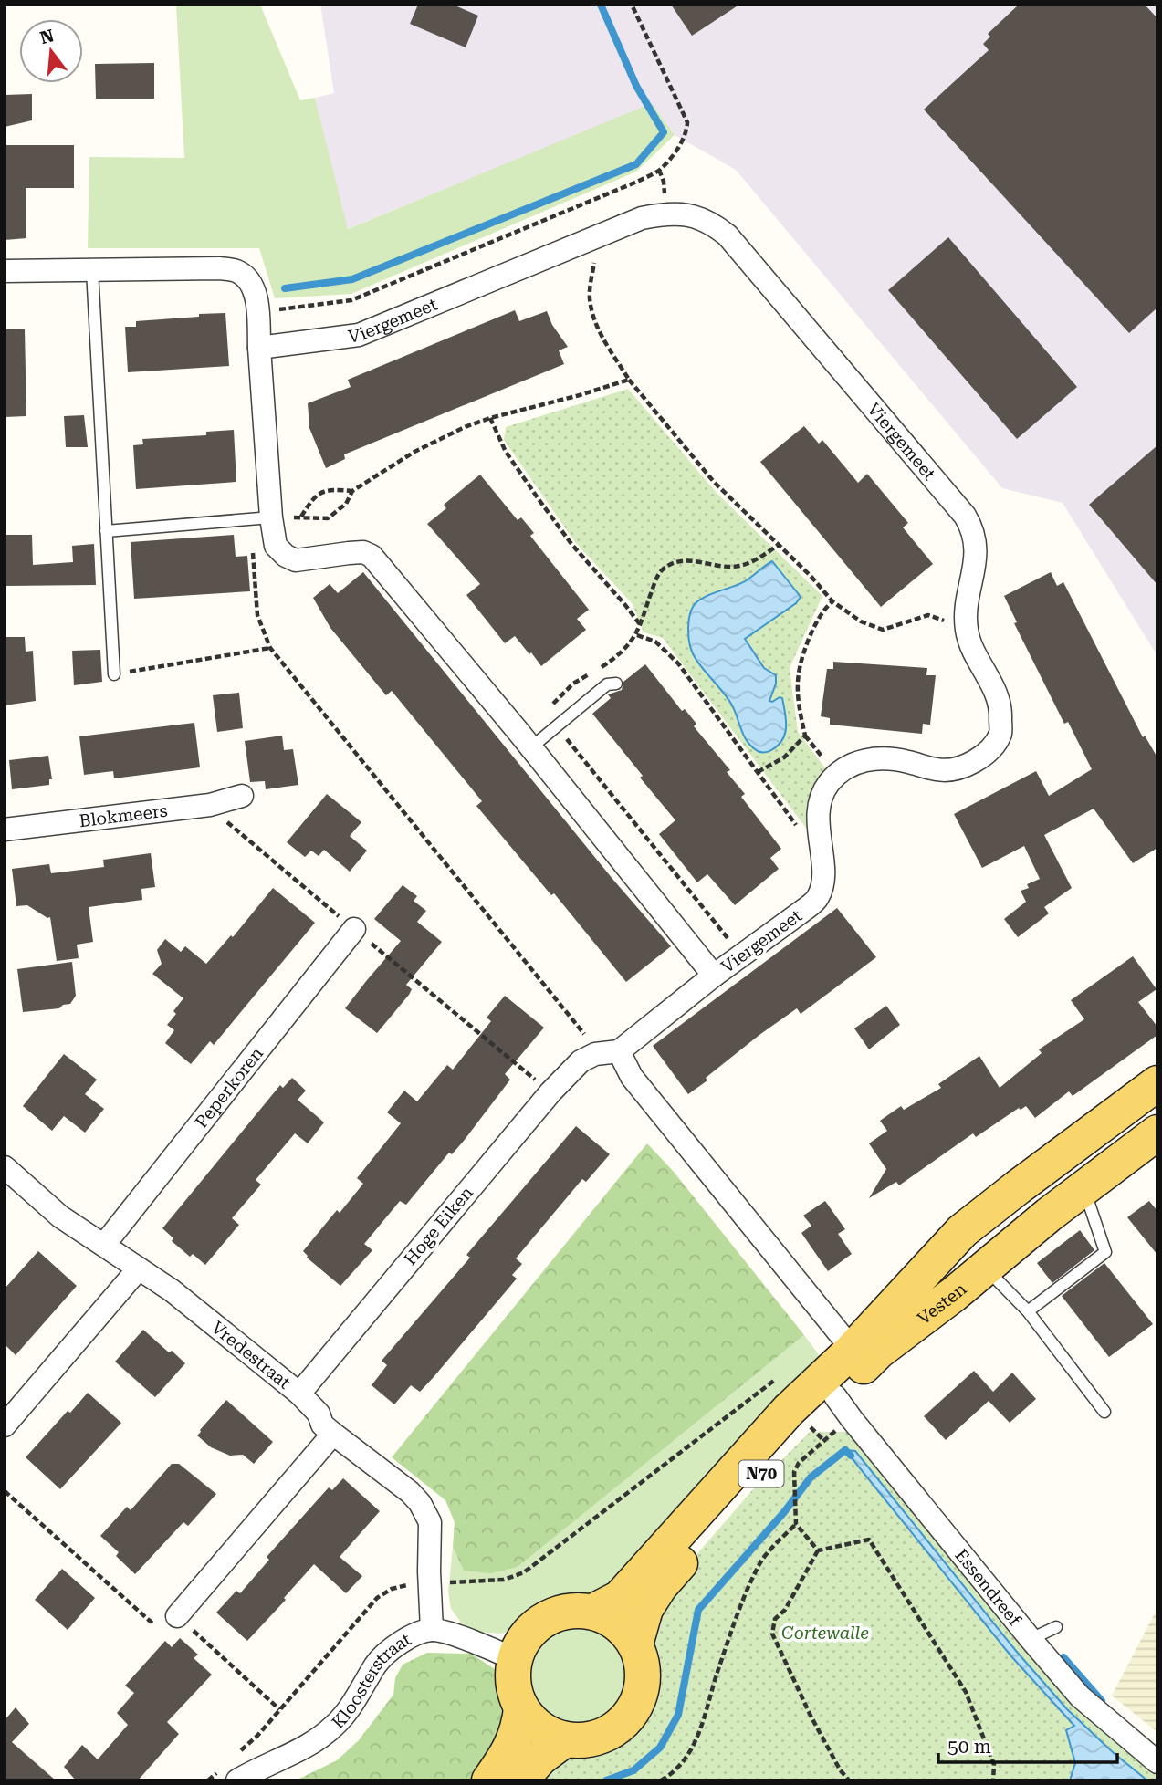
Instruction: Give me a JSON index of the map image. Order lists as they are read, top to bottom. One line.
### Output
{"streets":{"main road":["Vesten","N70"],"street":["Viergemeet","Blokmeers","Peperkoren","Hoge Eiken","Vredestraat","Essendreef","Kloosterstraat"]},"crossings":[["Peperkoren","Vredestraat"],["Hoge Eiken","Vredestraat"],["Vesten","N70"],["N70","Essendreef"],["N70","Kloosterstraat"]],"parks":["Cortewalle"],"scale_bar":"50 m","north":"top"}
